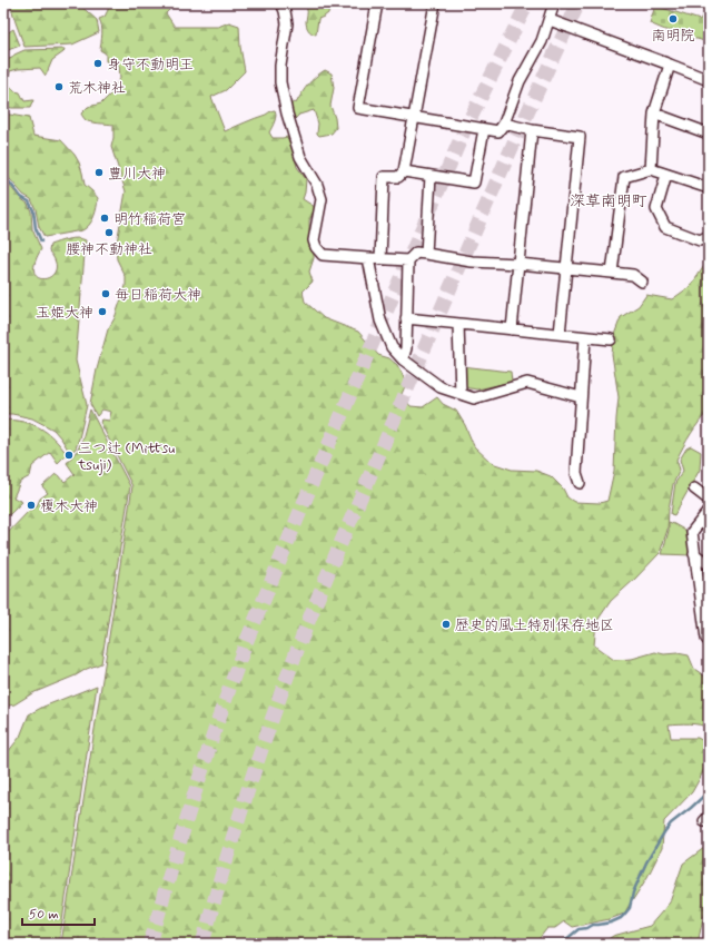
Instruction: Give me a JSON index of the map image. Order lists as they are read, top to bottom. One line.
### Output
{"districts":["深草南明町"],"places":["南明院","身守不動明王","荒木神社","豊川大神","明竹稲荷宮","腰神不動神社","毎日稲荷大神","玉姫大神","三つ辻 (Mittsu tsuji)","榎木大神","歴史的風土特別保存地区"],"scale_bar":"50 m"}
